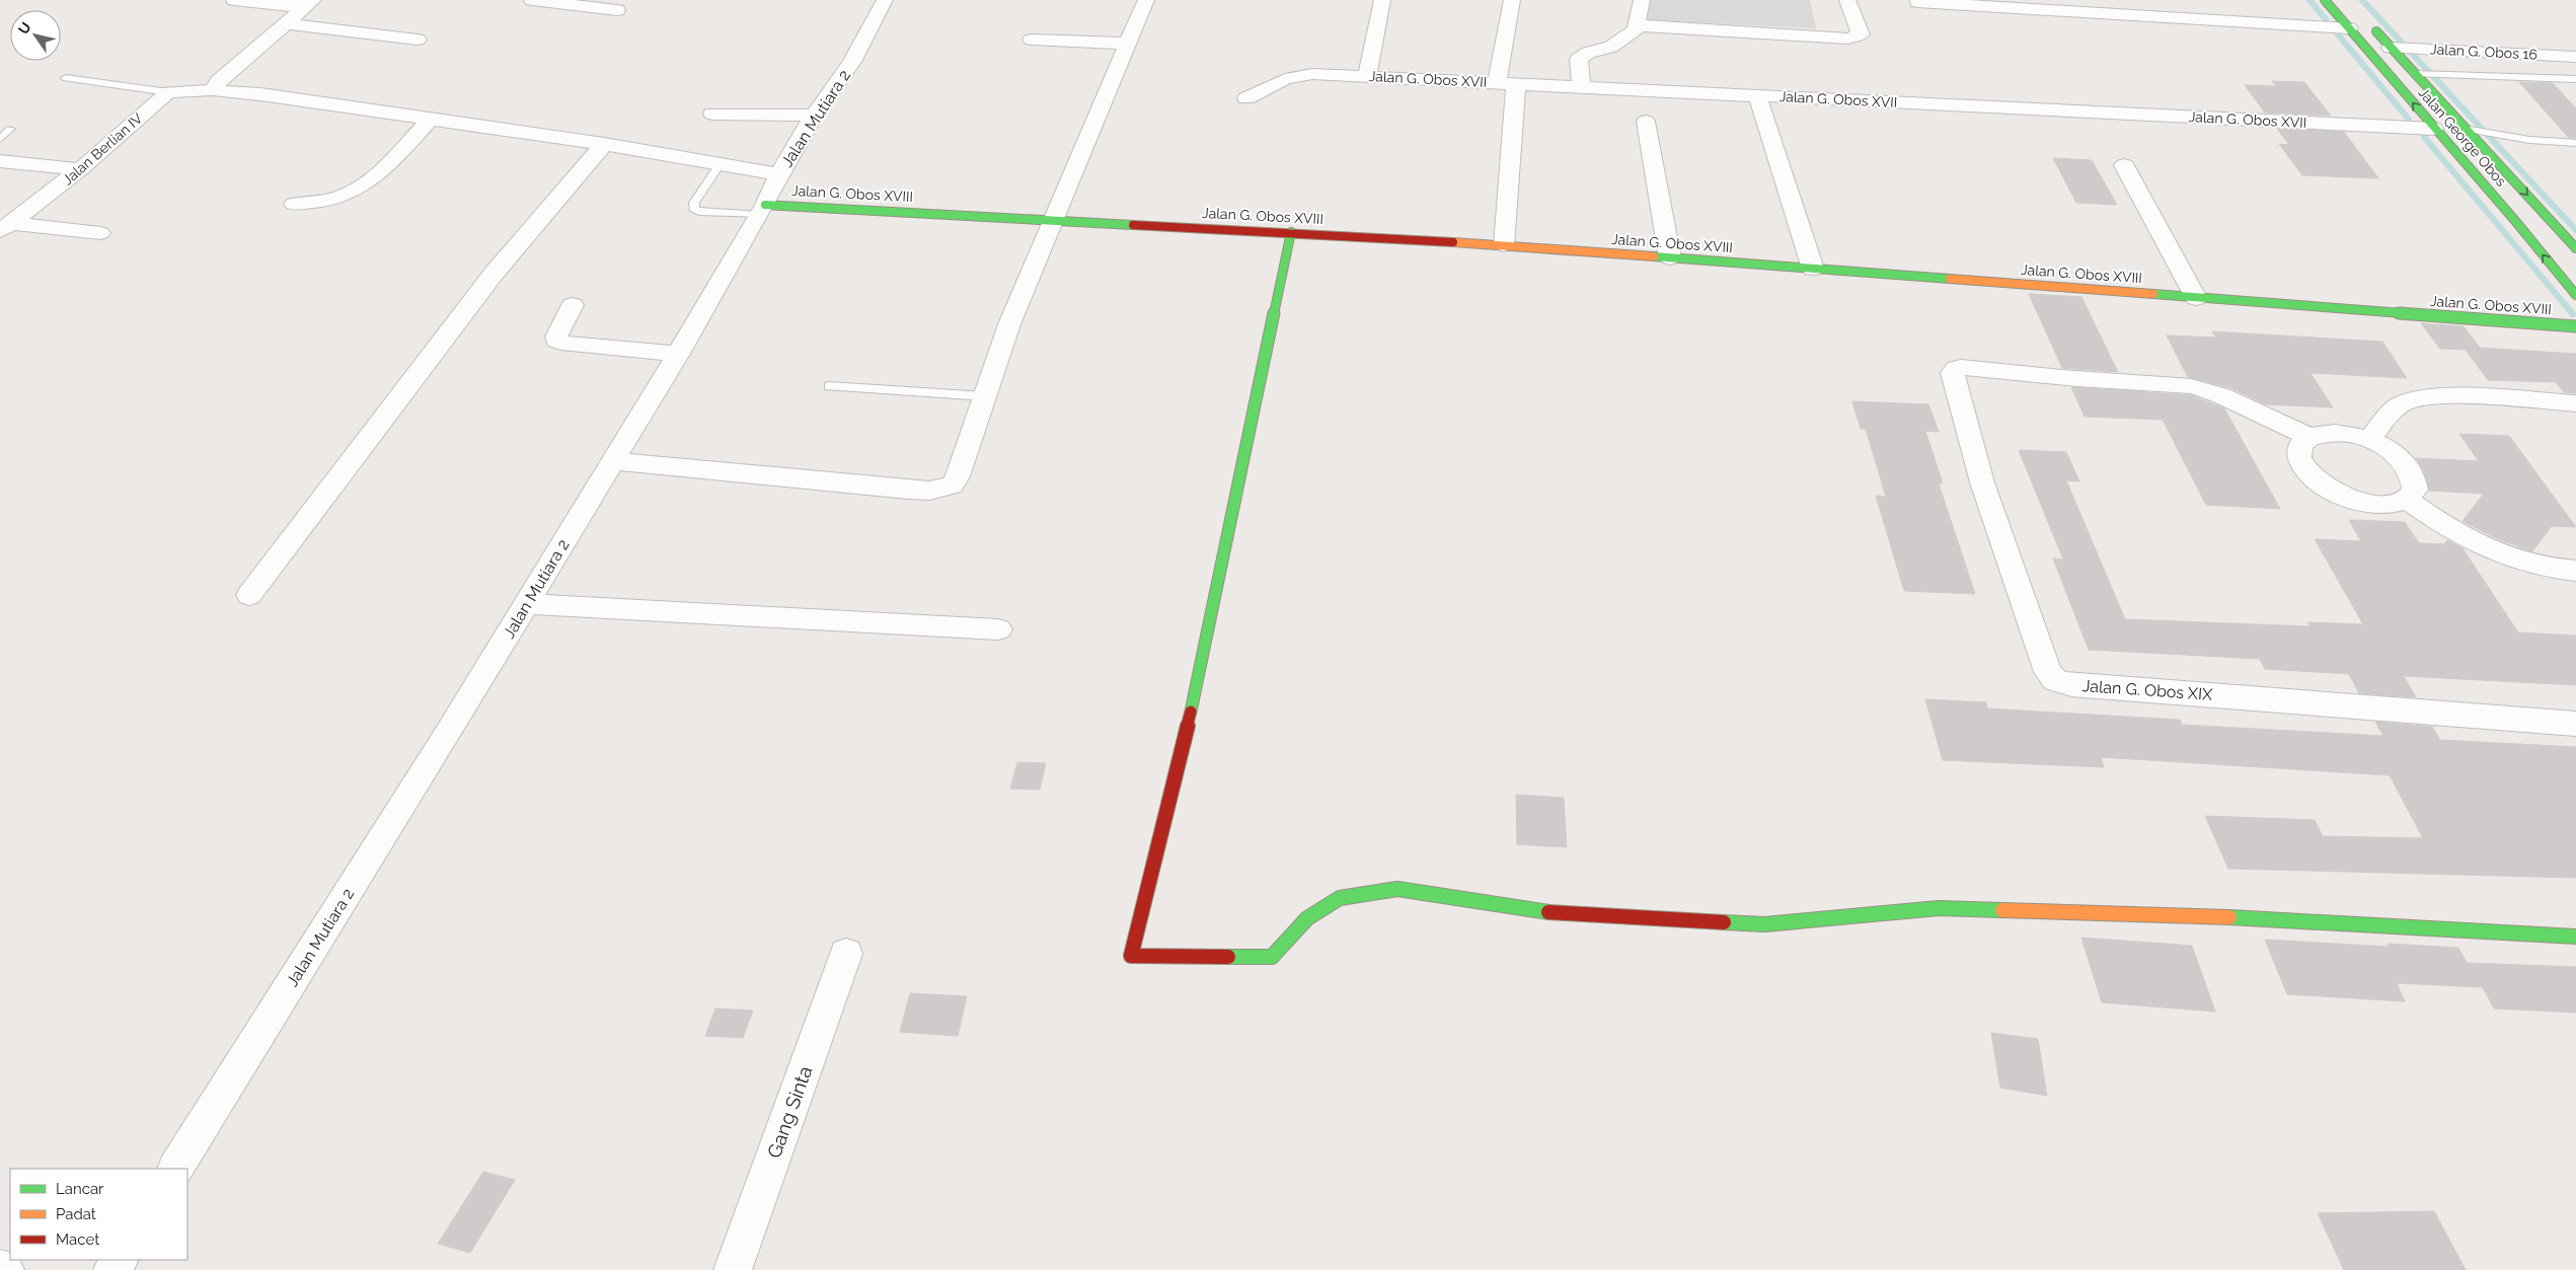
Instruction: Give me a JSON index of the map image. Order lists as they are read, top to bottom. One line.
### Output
{"streets":{"street":["Jalan G. Obos 16","Jalan G. Obos XVII","Jalan Mutiara 2","Jalan George Obos","Jalan Berlian IV","Jalan G. Obos XVIII","Jalan G. Obos XIX","Gang Sinta"]},"crossings":[["Jalan G. Obos 16","Jalan George Obos"],["Jalan G. Obos XVII","Jalan George Obos"],["Jalan Mutiara 2","Jalan G. Obos XVIII"]],"legend":["Lancar","Padat","Macet"],"north":"top left"}
